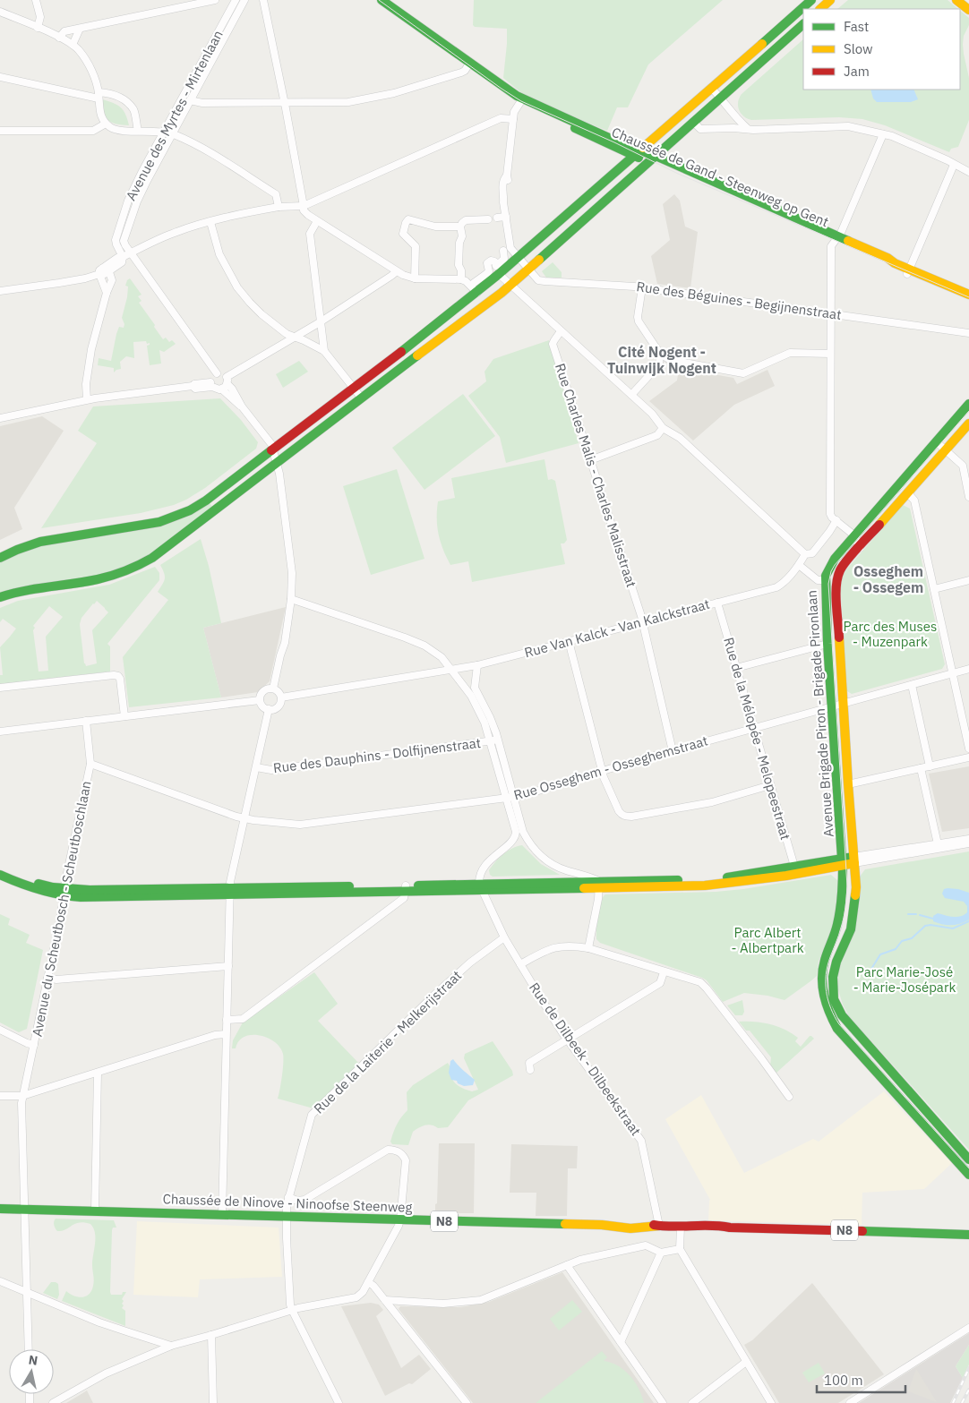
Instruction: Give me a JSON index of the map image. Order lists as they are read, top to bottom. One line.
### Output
{"streets":{"main road":["Chaussée de Gand - Steenweg op Gent","Avenue Brigade Piron - Brigade Pironlaan","Chaussée de Ninove - Ninoofse Steenweg","N8"],"street":["Avenue des Myrtes - Mirtenlaan","Rue des Béguines - Begijnenstraat","Rue Charles Malis - Charles Malisstraat","Rue Van Kalck - Van Kalckstraat","Rue de la Mélopée - Melopeestraat","Rue des Dauphins - Dolfijnenstraat","Rue Osseghem - Osseghemstraat","Avenue du Scheutbosch - Scheutboschlaan","Rue de la Laiterie - Melkerijstraat","Rue de Dilbeek - Dilbeekstraat"]},"crossings":[["Chaussée de Gand - Steenweg op Gent","Rue des Béguines - Begijnenstraat"],["Rue Charles Malis - Charles Malisstraat","Rue Van Kalck - Van Kalckstraat"],["Rue Charles Malis - Charles Malisstraat","Rue Osseghem - Osseghemstraat"],["Rue Van Kalck - Van Kalckstraat","Rue de la Mélopée - Melopeestraat"],["Avenue Brigade Piron - Brigade Pironlaan","Rue Osseghem - Osseghemstraat"],["Rue de la Mélopée - Melopeestraat","Rue Osseghem - Osseghemstraat"],["Rue Osseghem - Osseghemstraat","Avenue du Scheutbosch - Scheutboschlaan"],["Avenue du Scheutbosch - Scheutboschlaan","Chaussée de Ninove - Ninoofse Steenweg"],["Rue de la Laiterie - Melkerijstraat","Rue de Dilbeek - Dilbeekstraat"],["Rue de la Laiterie - Melkerijstraat","Chaussée de Ninove - Ninoofse Steenweg"],["Rue de Dilbeek - Dilbeekstraat","Chaussée de Ninove - Ninoofse Steenweg"]],"districts":["Cité Nogent - Tuinwijk Nogent","Osseghem - Ossegem"],"parks":["Parc des Muses - Muzenpark","Parc Albert - Albertpark","Parc Marie-José - Marie-Josépark"],"legend":["Fast","Slow","Jam"],"scale_bar":"100 m","north":"top"}
